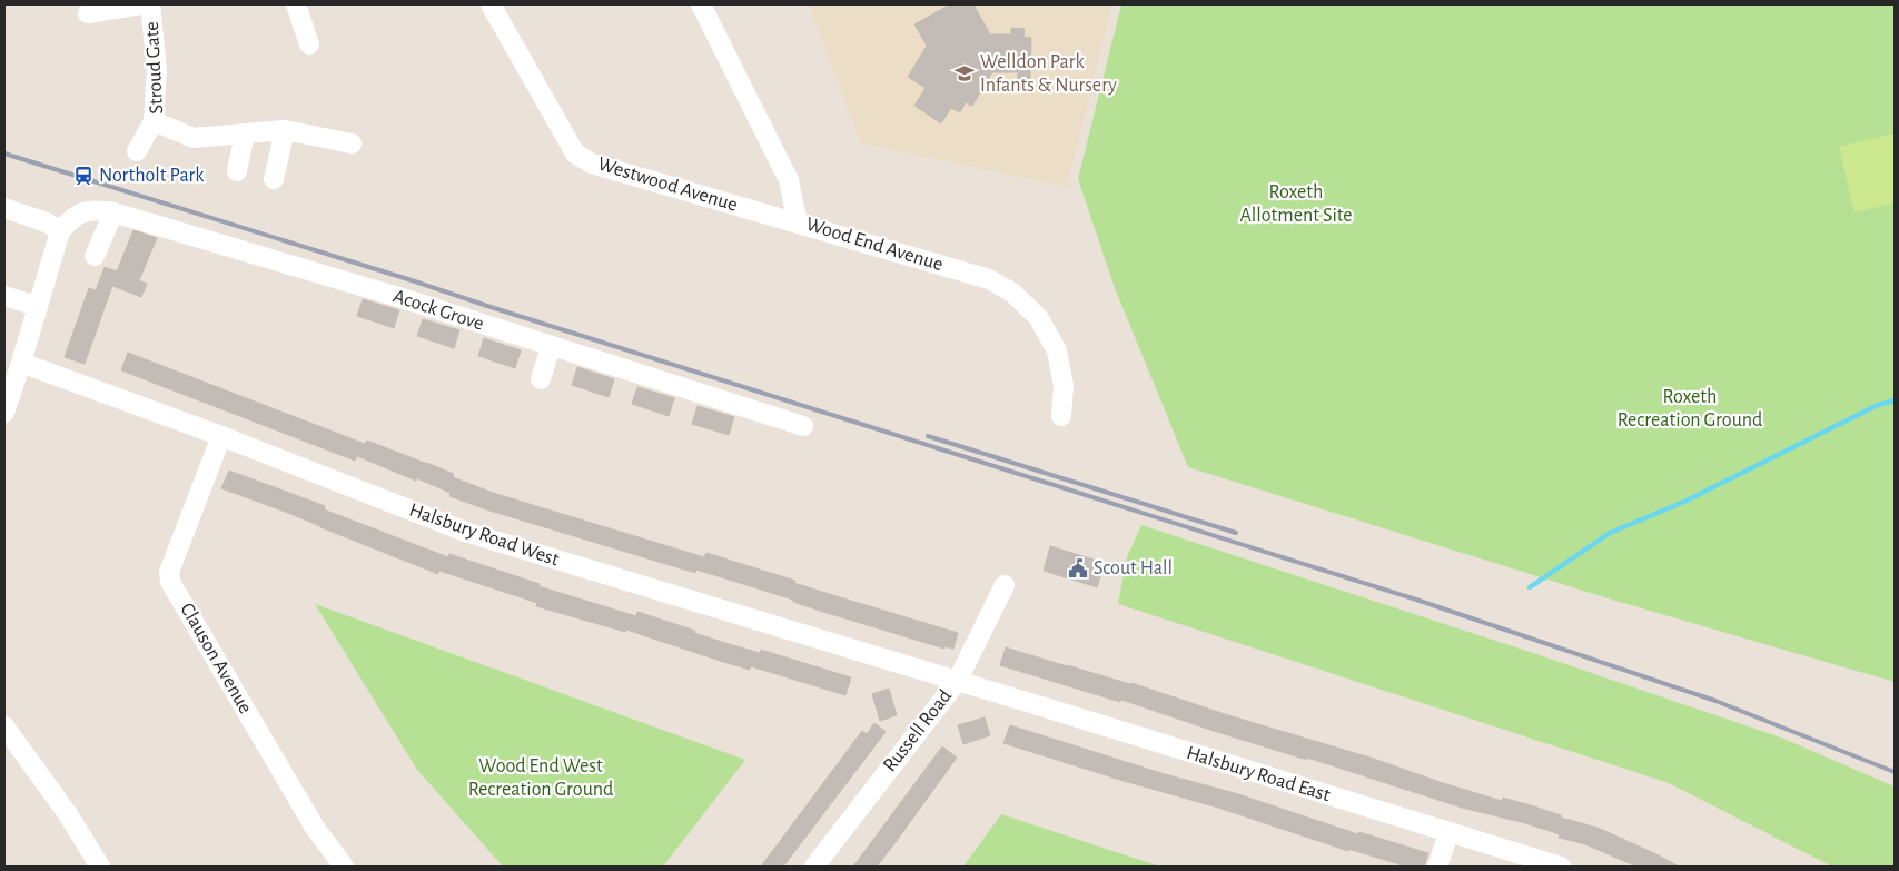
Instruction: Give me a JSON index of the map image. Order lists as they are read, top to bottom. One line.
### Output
{"streets":{"street":["Stroud Gate","Westwood Avenue","Wood End Avenue","Acock Grove","Halsbury Road West","Clauson Avenue","Russell Road","Halsbury Road East"]},"crossings":[["Westwood Avenue","Wood End Avenue"],["Halsbury Road West","Clauson Avenue"],["Halsbury Road West","Russell Road"],["Halsbury Road West","Halsbury Road East"],["Russell Road","Halsbury Road East"]],"parks":["Roxeth Allotment Site","Roxeth Recreation Ground","Wood End West Recreation Ground"],"places":{"school or university":["Welldon Park Infants & Nursery"],"station":["Northolt Park"],"public building":["Scout Hall"]}}
